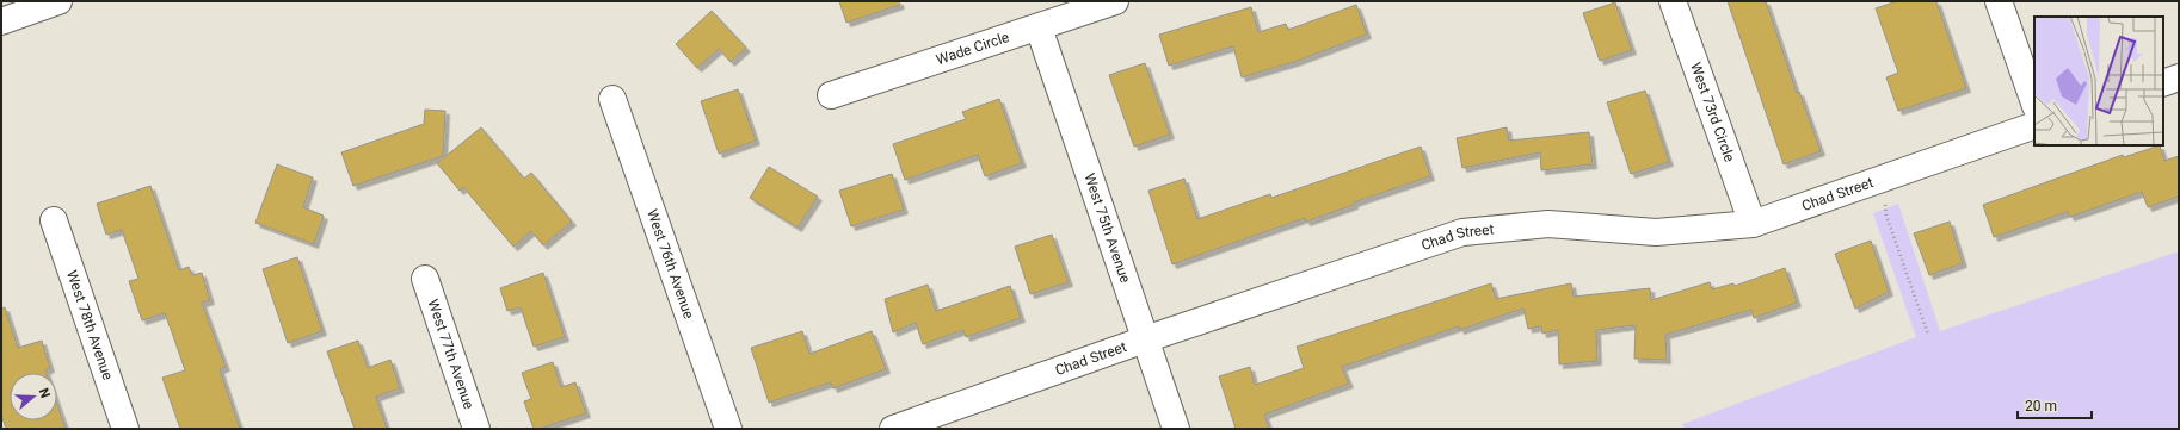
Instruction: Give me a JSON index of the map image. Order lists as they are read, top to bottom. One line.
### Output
{"streets":{"main road":["Wade Circle","West 73rd Circle","Chad Street","West 75th Avenue","West 76th Avenue","West 78th Avenue","West 77th Avenue"]},"crossings":[["Wade Circle","West 75th Avenue"],["West 73rd Circle","Chad Street"],["Chad Street","West 75th Avenue"]],"scale_bar":"20 m","north":"right"}
